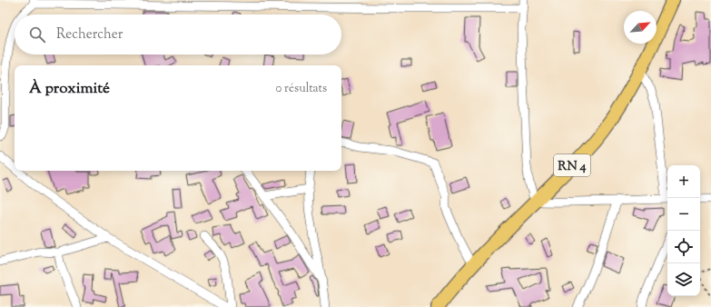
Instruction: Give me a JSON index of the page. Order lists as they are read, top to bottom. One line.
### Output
{"streets":{"main road":["RN 4"]},"north":"top right","page":{"search":"Rechercher","heading":["À proximité","0 résultats"],"map_buttons":["+","−"]}}
